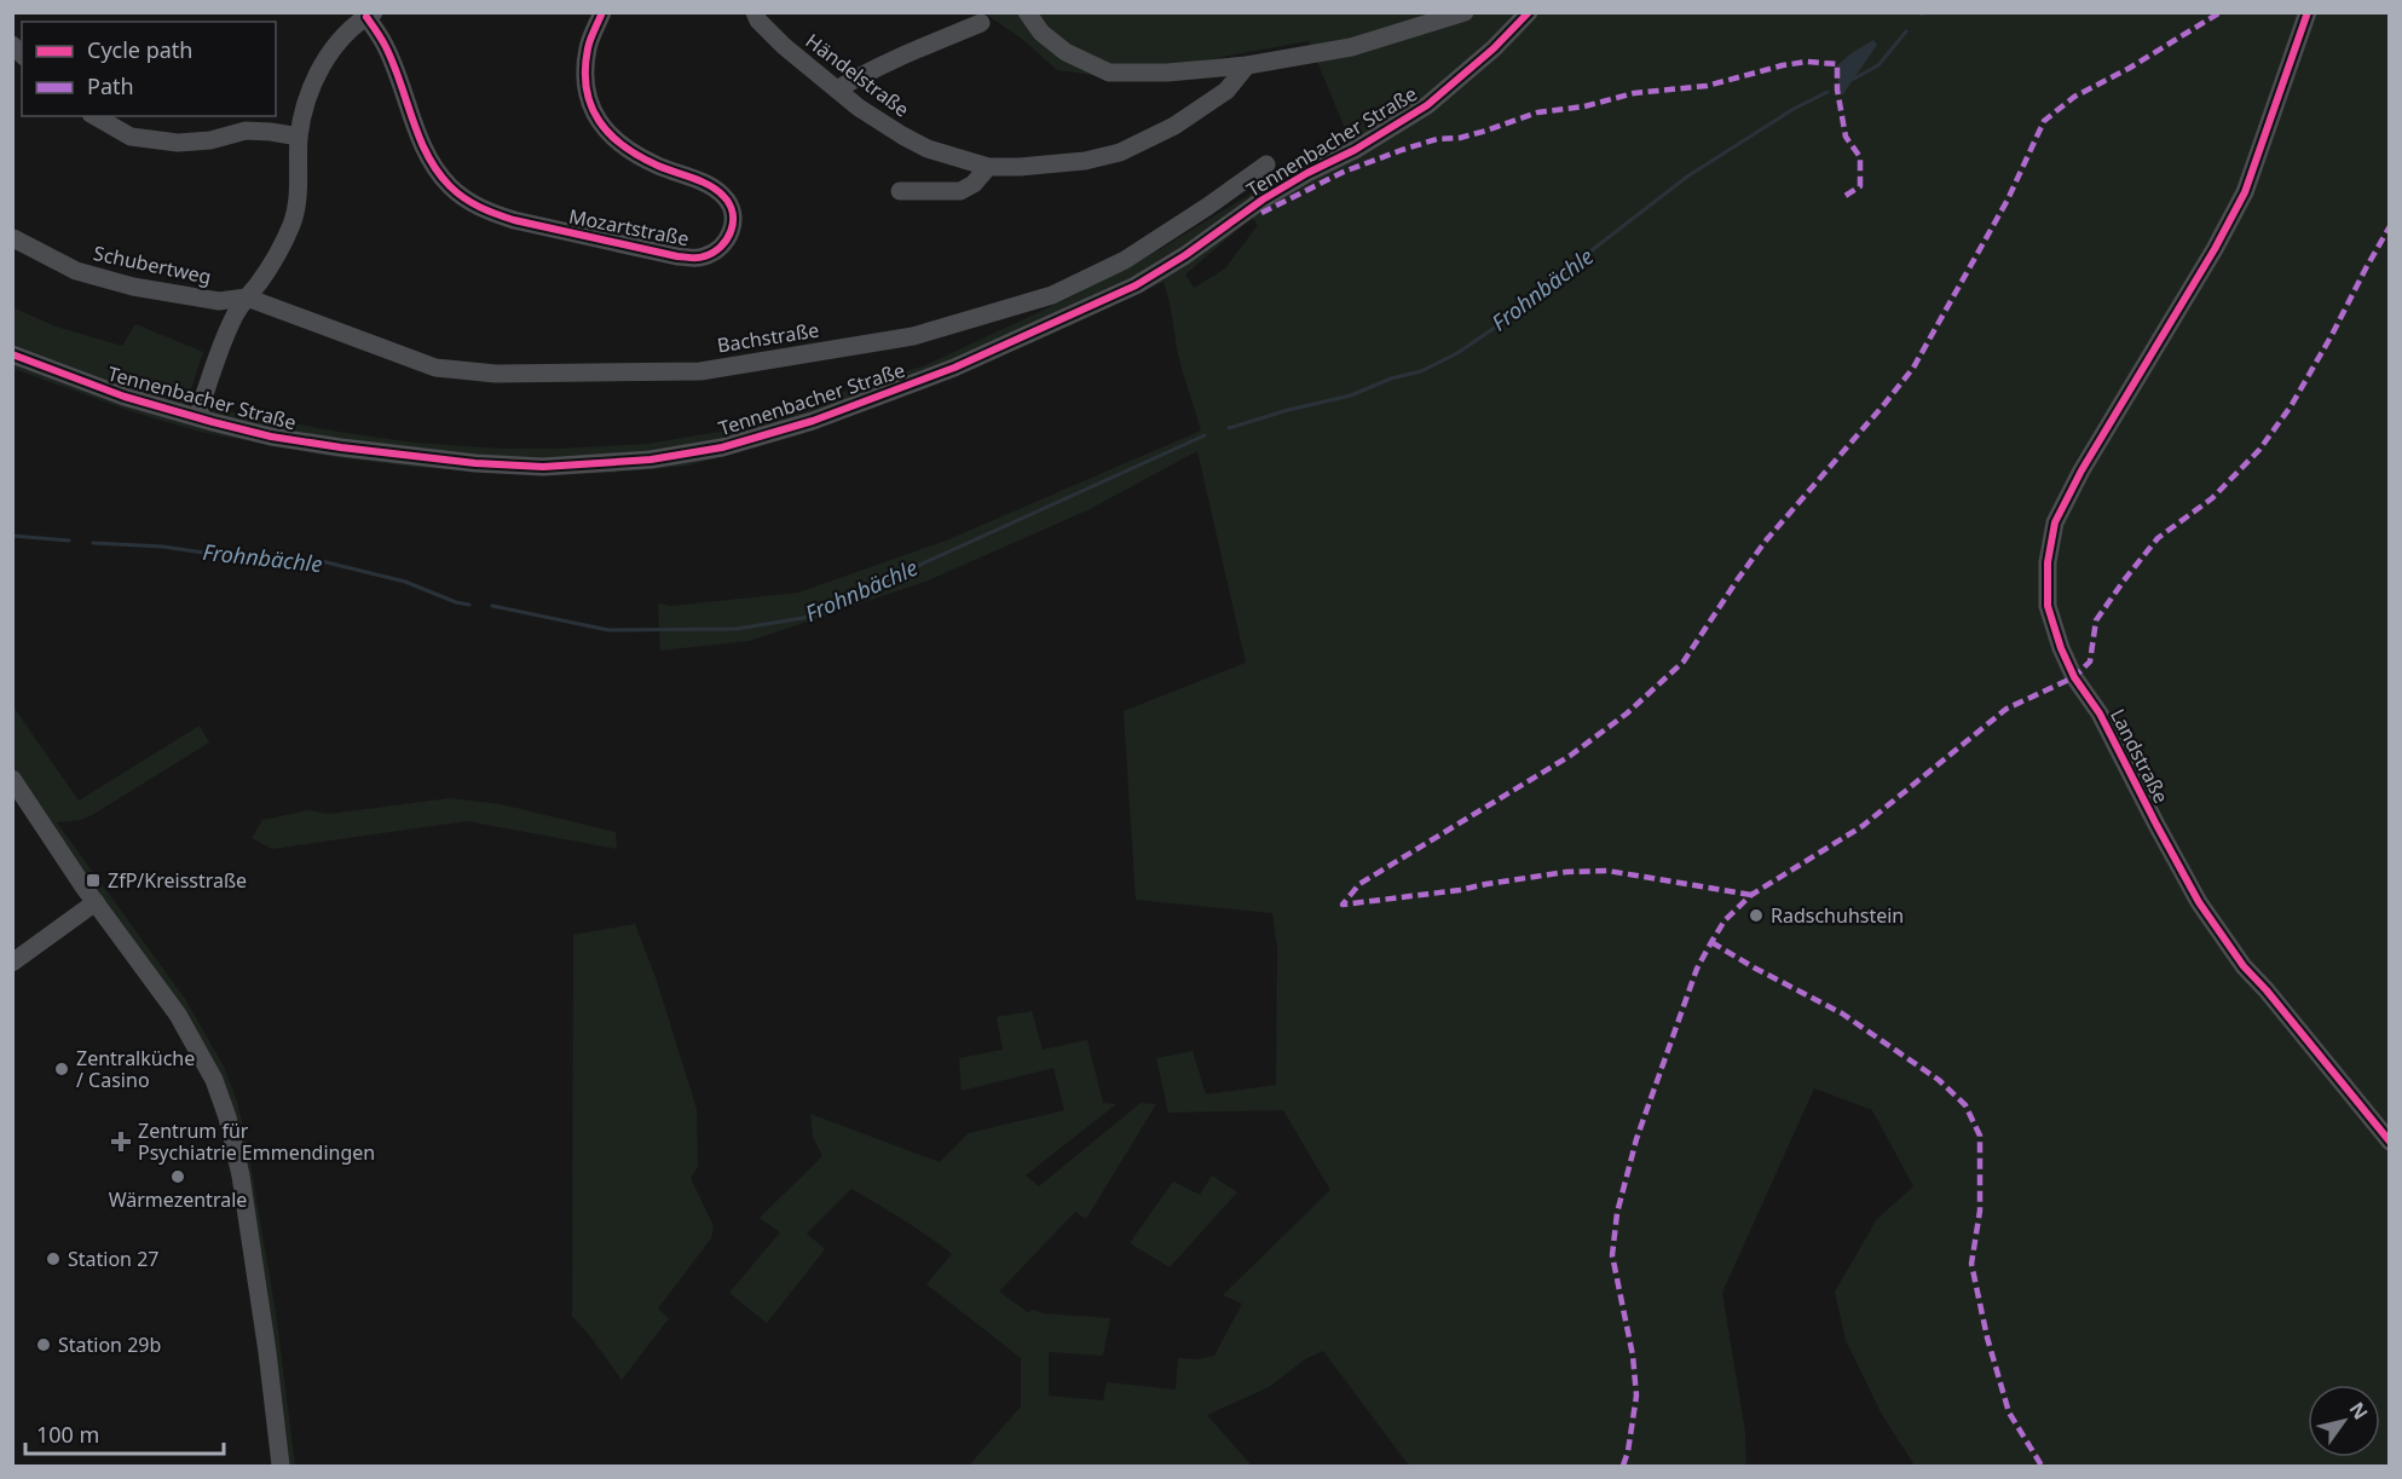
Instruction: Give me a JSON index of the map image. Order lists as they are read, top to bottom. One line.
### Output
{"streets":{"street":["Händelstraße","Tennenbacher Straße","Mozartstraße","Schubertweg","Bachstraße","Landstraße"]},"crossings":[["Schubertweg","Bachstraße"]],"water":["Frohnbächle"],"places":{"transit":["ZfP/Kreisstraße"],"other":["Radschuhstein","Zentralküche / Casino","Wärmezentrale","Station 27","Station 29b"],"health":["Zentrum für Psychiatrie Emmendingen"]},"legend":["Cycle path","Path"],"scale_bar":"100 m","north":"top right"}
